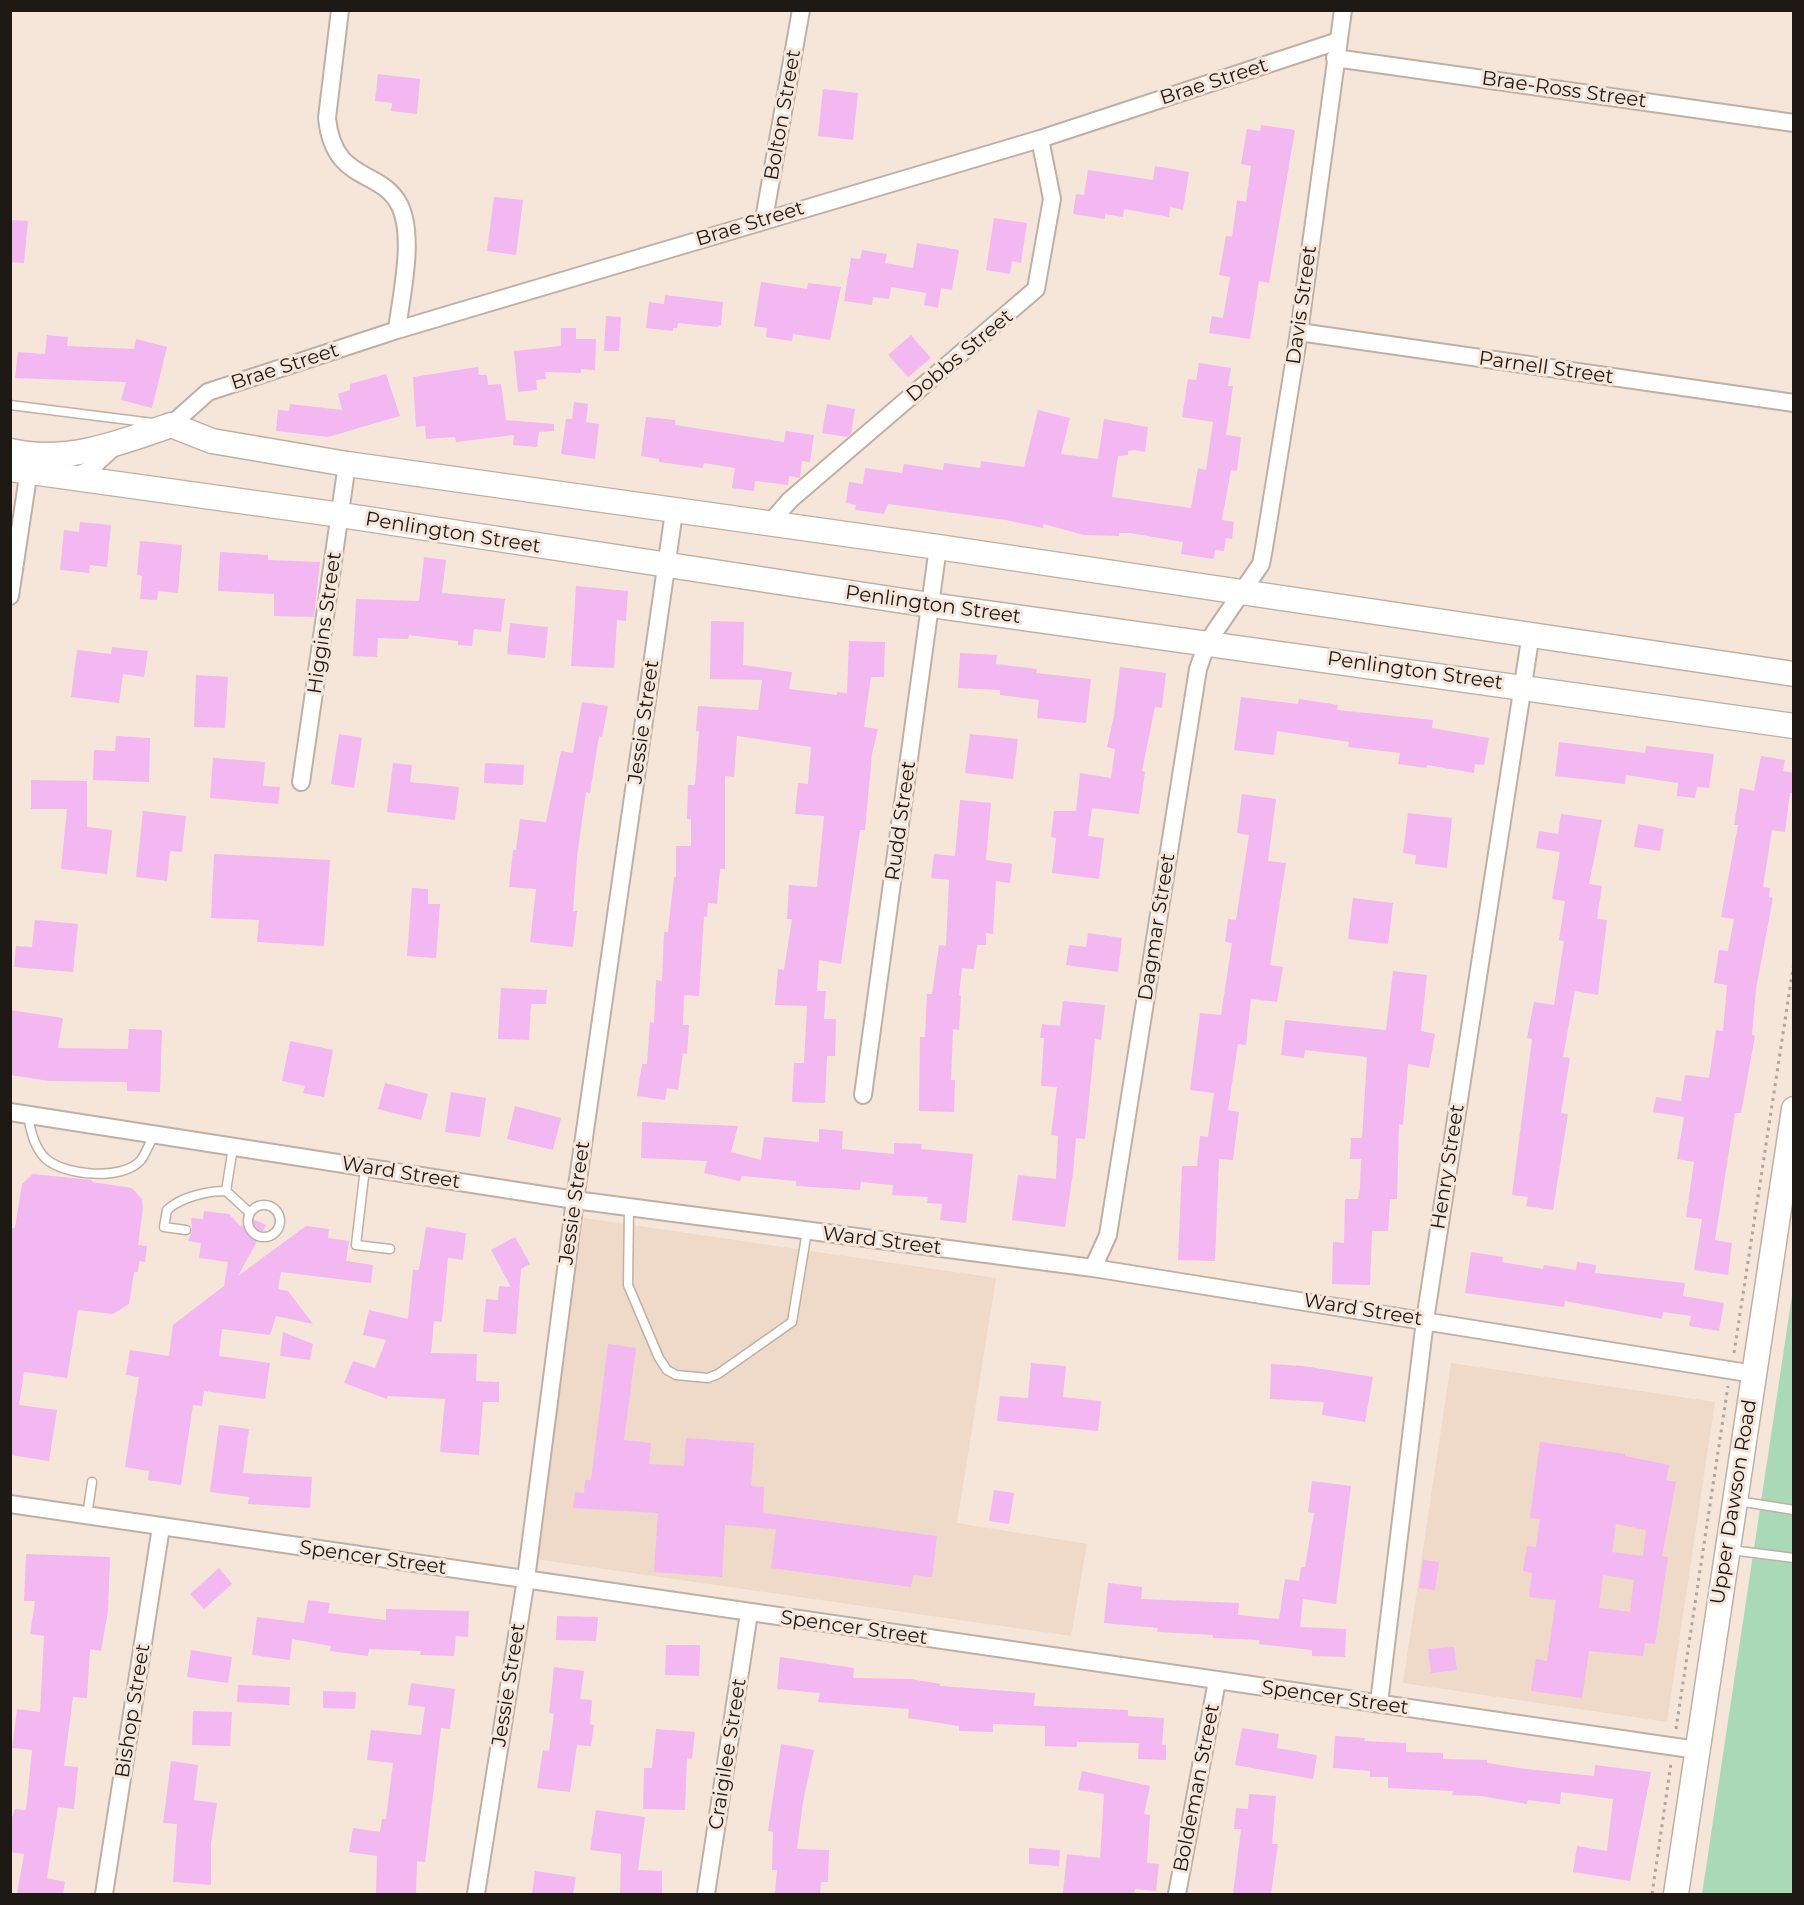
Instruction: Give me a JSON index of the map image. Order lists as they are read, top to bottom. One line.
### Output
{"streets":{"street":["Brae Street","Brae-Ross Street","Bolton Street","Davis Street","Dobbs Street","Parnell Street","Penlington Street","Higgins Street","Jessie Street","Rudd Street","Dagmar Street","Henry Street","Ward Street","Upper Dawson Road","Spencer Street","Bishop Street","Craigilee Street","Boldeman Street"]},"crossings":[["Brae Street","Bolton Street"],["Brae Street","Davis Street"],["Brae Street","Dobbs Street"],["Brae-Ross Street","Davis Street"],["Davis Street","Parnell Street"],["Davis Street","Dagmar Street"],["Penlington Street","Higgins Street"],["Penlington Street","Jessie Street"],["Penlington Street","Rudd Street"],["Penlington Street","Dagmar Street"],["Penlington Street","Henry Street"],["Jessie Street","Ward Street"],["Jessie Street","Spencer Street"],["Dagmar Street","Ward Street"],["Henry Street","Ward Street"],["Henry Street","Spencer Street"],["Ward Street","Upper Dawson Road"],["Upper Dawson Road","Spencer Street"],["Spencer Street","Bishop Street"],["Spencer Street","Craigilee Street"],["Spencer Street","Boldeman Street"]]}
